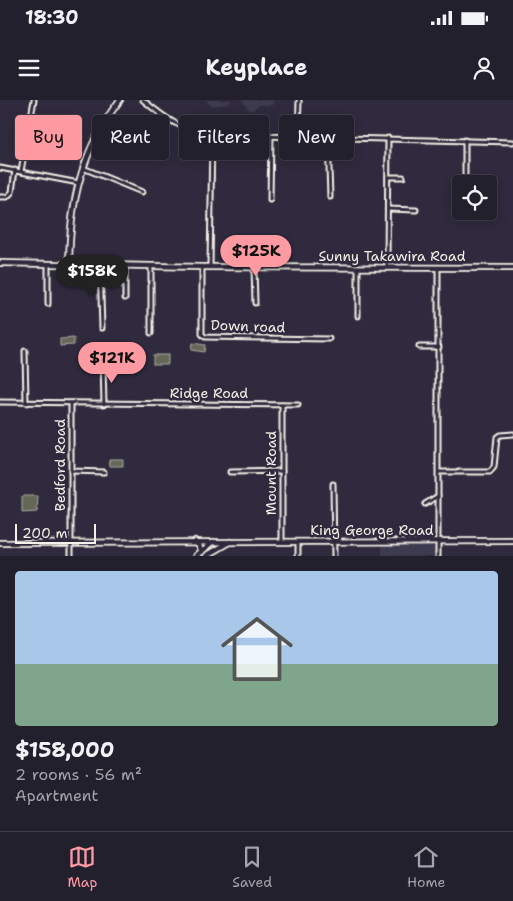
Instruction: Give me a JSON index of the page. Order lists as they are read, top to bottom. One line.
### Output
{"streets":{"main road":["Sunny Takawira Road","King George Road"],"street":["Down road","Ridge Road","Bedford Road","Mount Road"]},"crossings":[["Sunny Takawira Road","Down road"],["Ridge Road","Bedford Road"],["Ridge Road","Mount Road"],["Bedford Road","King George Road"],["Mount Road","King George Road"]],"scale_bar":"200 m","page":{"status":"18:30","header":"Keyplace","chip":["Buy","Rent","Filters","New"],"price":["$125K","$158K","$121K"],"scale":"200 m","list":[{"name":"$158,000","note":"2 rooms · 56 m² · Apartment"}],"tabs":["Map","Saved","Home"]}}
